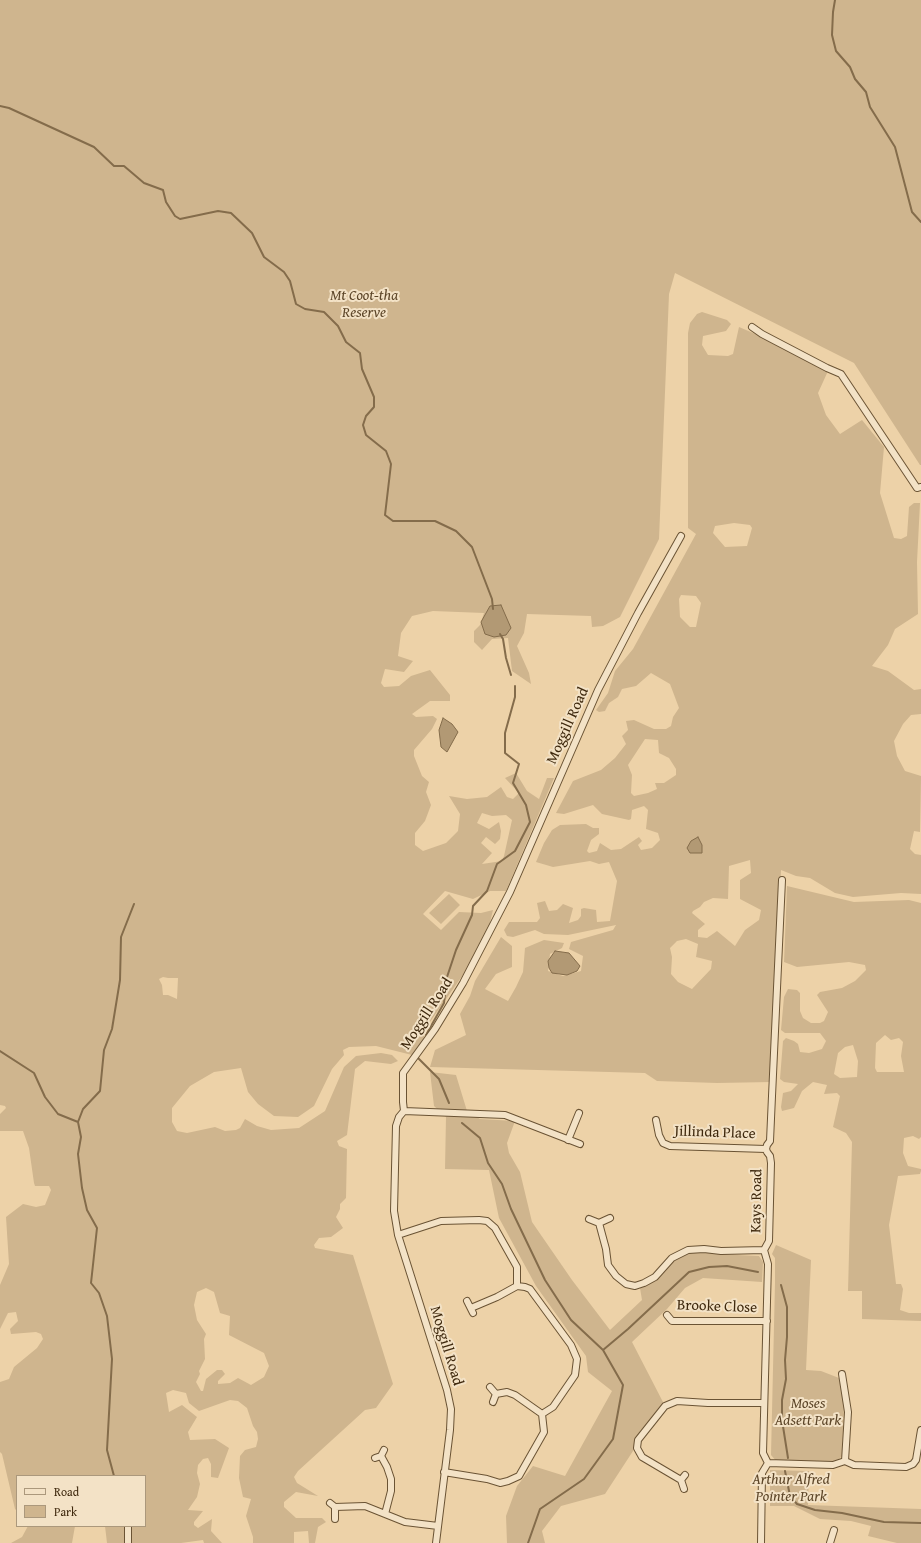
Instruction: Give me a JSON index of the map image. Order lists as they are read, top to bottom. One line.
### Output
{"streets":{"street":["Moggill Road","Jillinda Place","Kays Road","Brooke Close"]},"crossings":[["Jillinda Place","Kays Road"],["Kays Road","Brooke Close"]],"parks":["Mt Coot-tha Reserve","Moses Adsett Park","Arthur Alfred Pointer Park"],"legend":["Road","Park"]}
